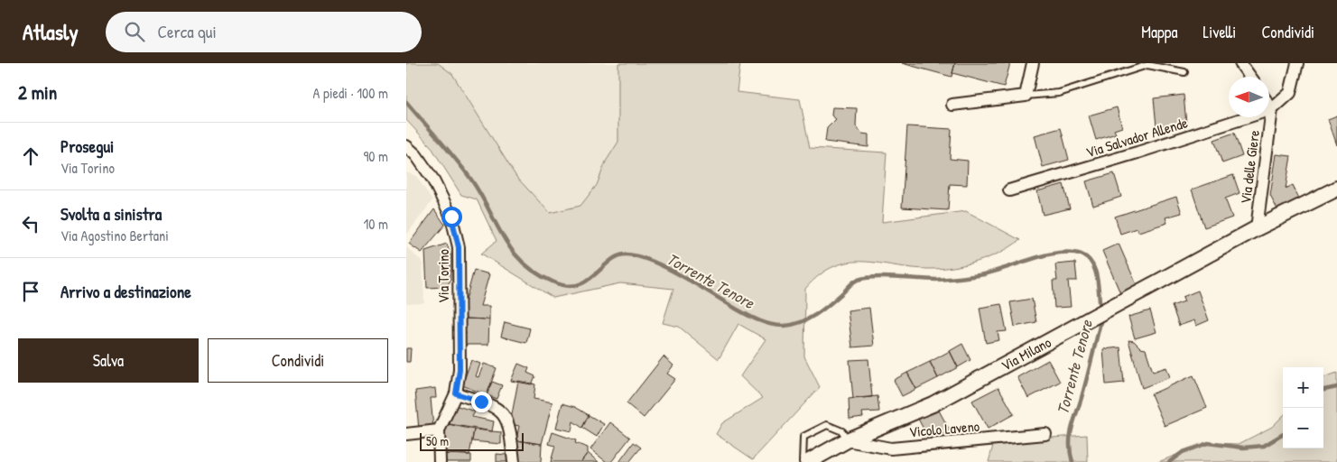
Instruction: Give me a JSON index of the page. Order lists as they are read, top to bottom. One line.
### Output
{"streets":{"street":["Via Salvador Allende","Via delle Giere","Via Torino","Via Milano","Vicolo Laveno"]},"crossings":[["Via Salvador Allende","Via delle Giere"],["Via delle Giere","Via Milano"],["Via Milano","Vicolo Laveno"]],"water":["Torrente Tenore"],"scale_bar":"50 m","north":"left","page":{"header":"Atlasly","search":"Cerca qui","nav":["Mappa","Livelli","Condividi"],"heading":["2 min","A piedi · 100 m"],"list":[["Prosegui","Via Torino","90 m"],["Svolta a sinistra","Via Agostino Bertani","10 m"],"Arrivo a destinazione"],"buttons":["Salva","Condividi"],"map_buttons":["+","−"],"scale":"50 m"}}
